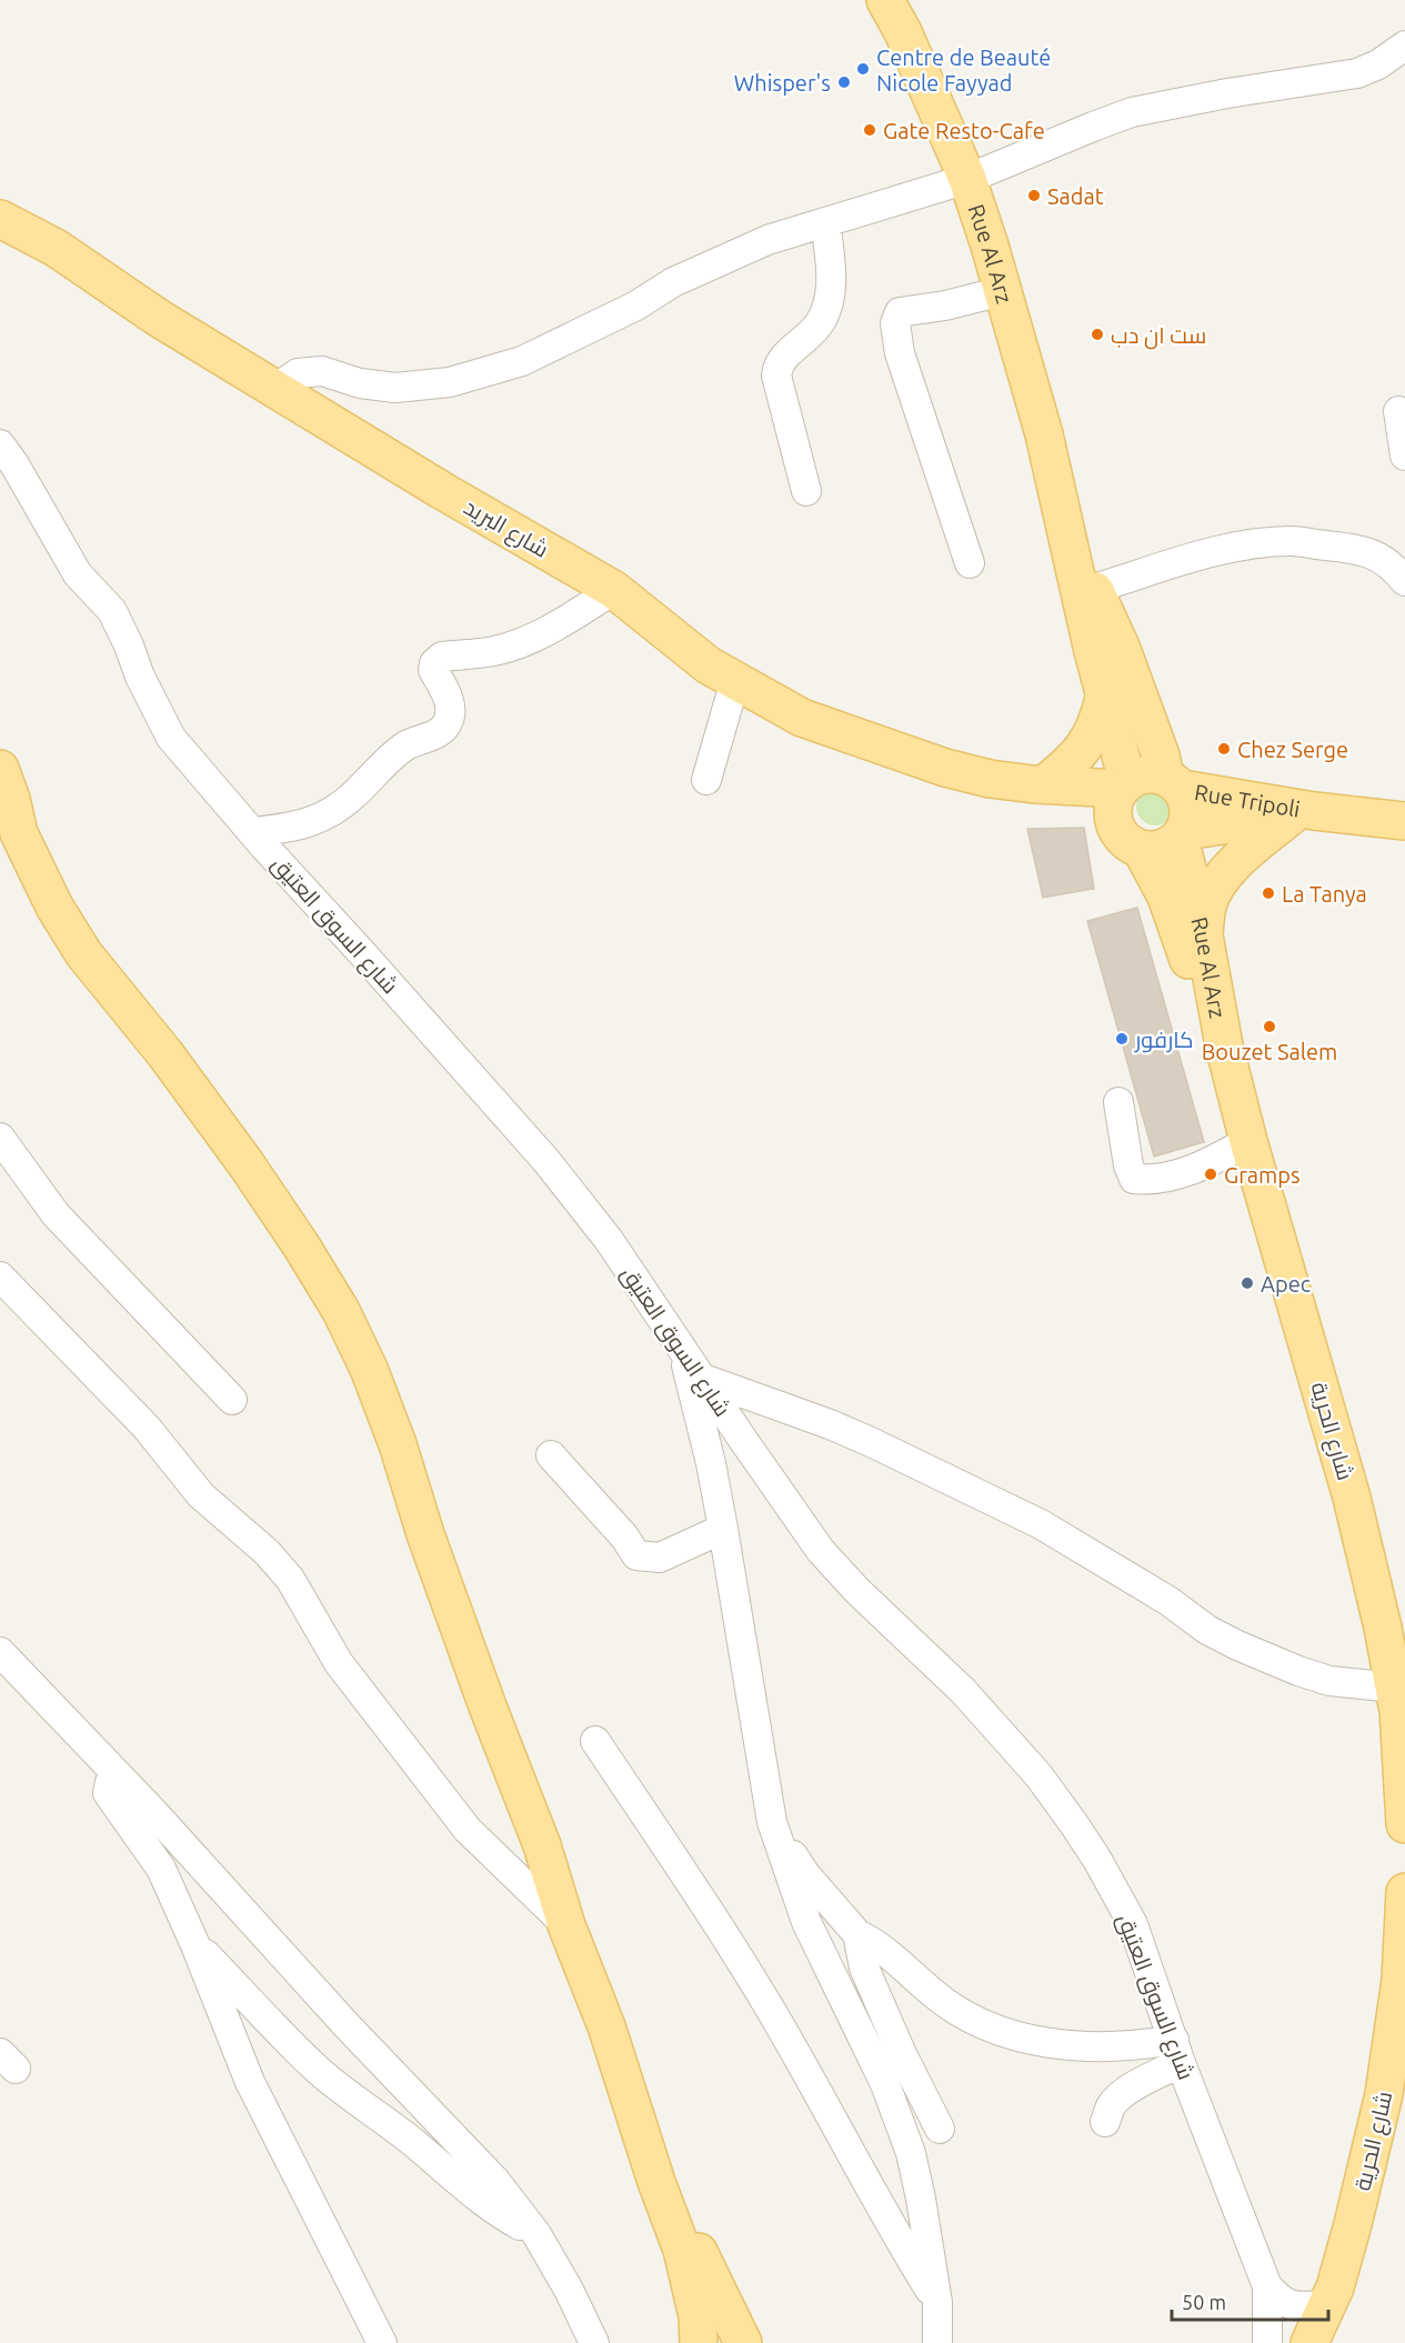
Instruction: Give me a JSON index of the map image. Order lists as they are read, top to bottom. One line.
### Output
{"streets":{"main road":["Rue Al Arz","شارع البريد","Rue Tripoli","شارع الحرية"],"street":["شارع السوق العتيق"]},"crossings":[["Rue Al Arz","شارع البريد"],["Rue Al Arz","Rue Tripoli"],["Rue Al Arz","شارع الحرية"],["شارع البريد","Rue Tripoli"]],"places":["Centre de Beauté Nicole Fayyad","Whisper's","Gate Resto-Cafe","Sadat","ست ان دب","Chez Serge","La Tanya","Bouzet Salem","كارفور","Gramps","Apec"],"scale_bar":"50 m"}
